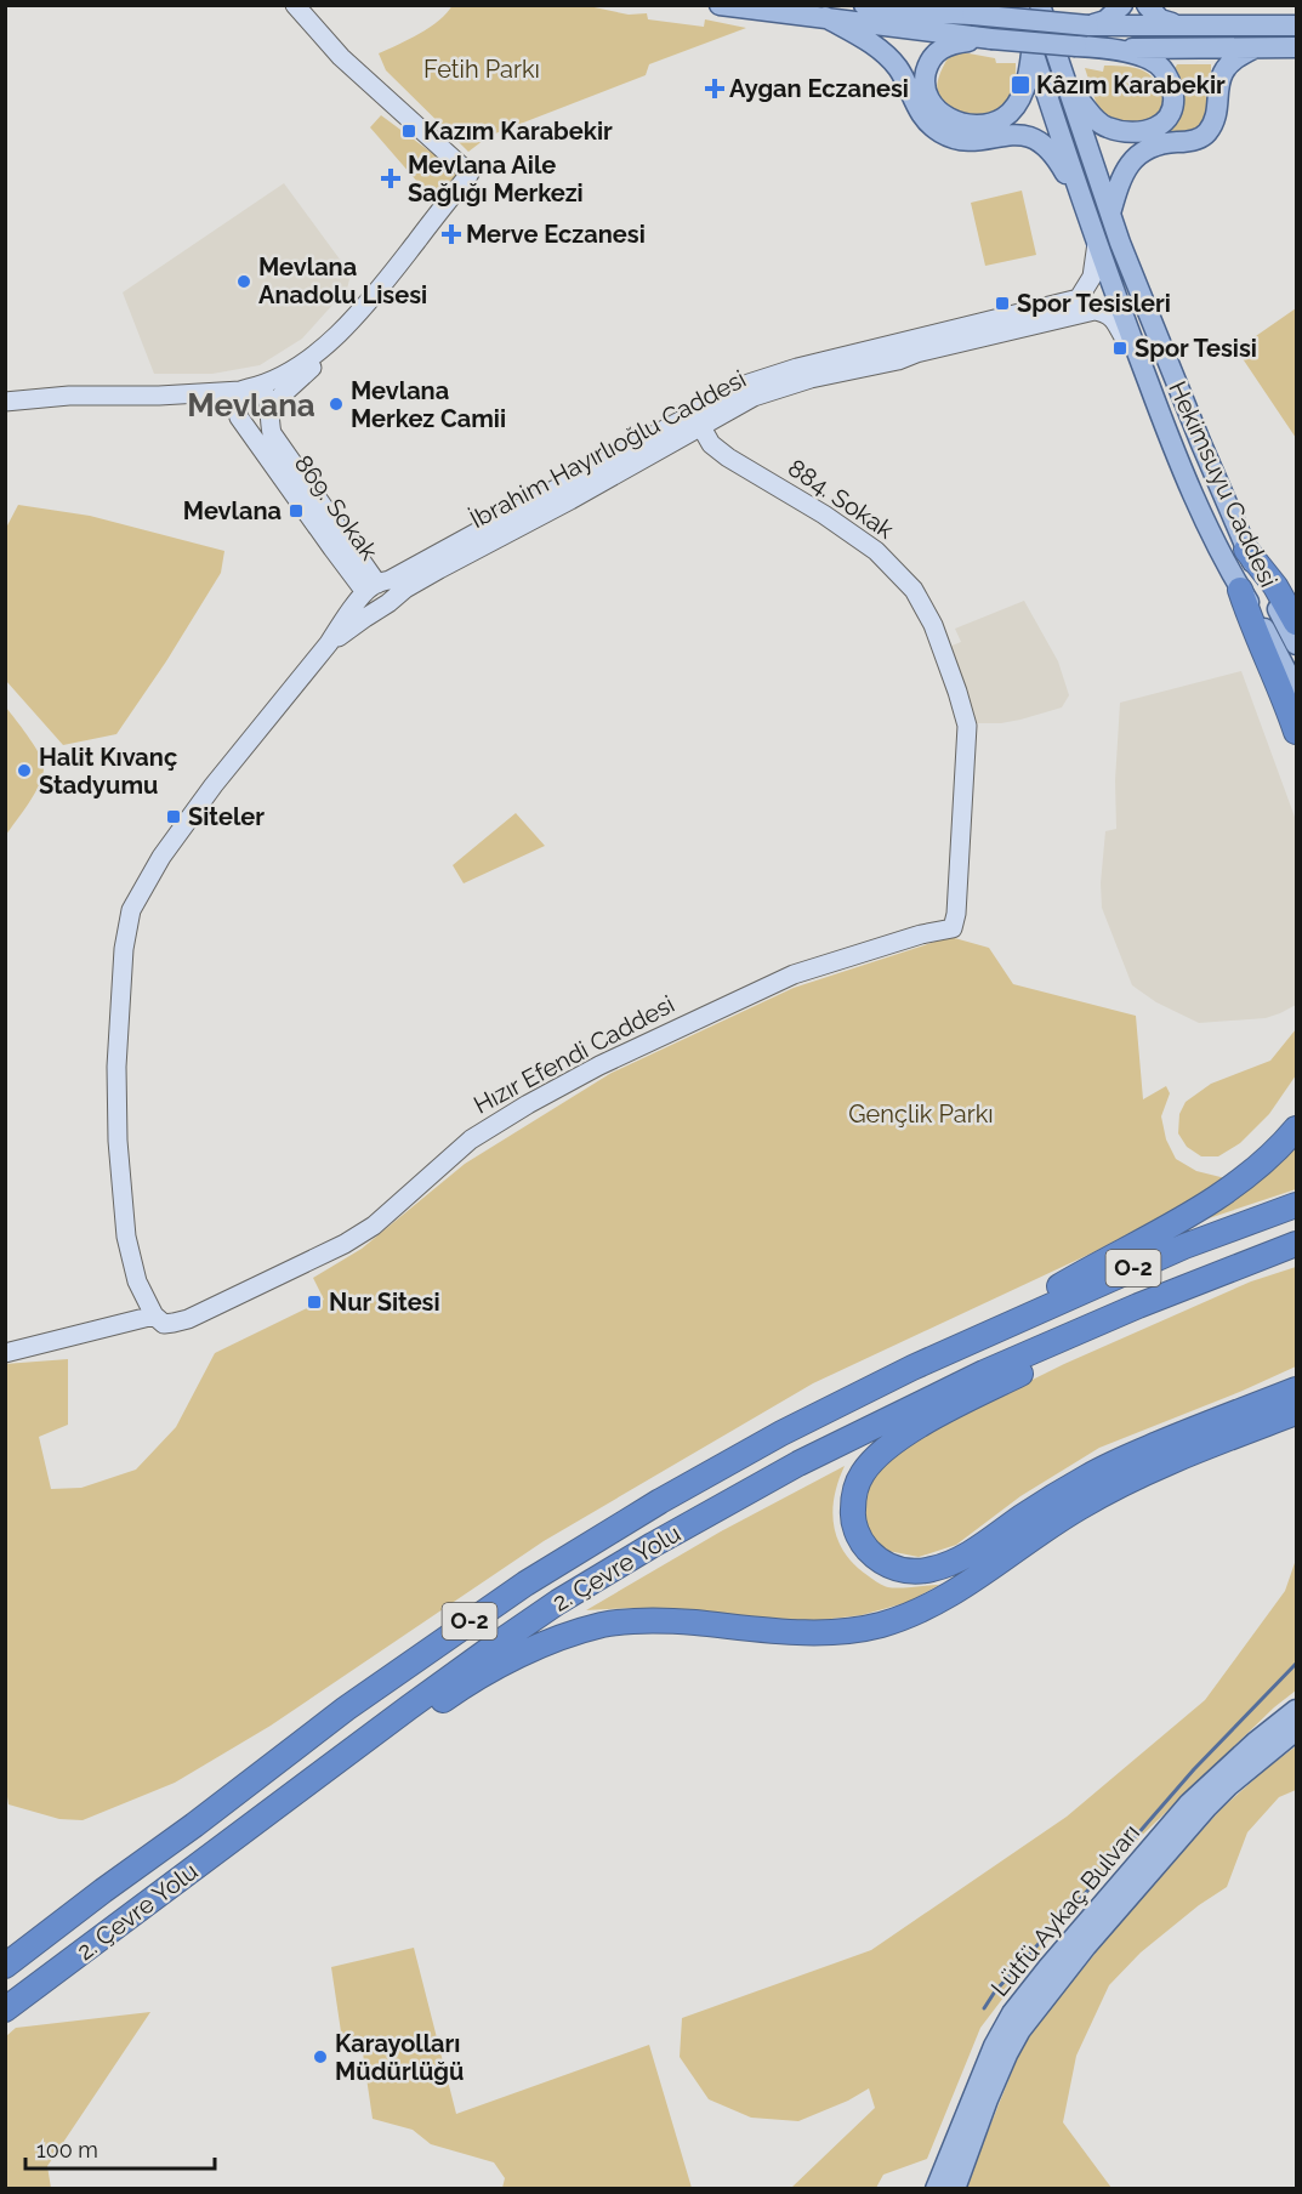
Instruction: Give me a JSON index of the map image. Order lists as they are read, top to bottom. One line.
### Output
{"streets":{"highway":["O-2","2. Çevre Yolu"],"main road":["Hekimsuyu Caddesi","Lütfü Aykaç Bulvarı"],"street":["İbrahim Hayırlıoğlu Caddesi","884. Sokak","869. Sokak","Hızır Efendi Caddesi"]},"crossings":[["İbrahim Hayırlıoğlu Caddesi","Hekimsuyu Caddesi"],["İbrahim Hayırlıoğlu Caddesi","884. Sokak"],["İbrahim Hayırlıoğlu Caddesi","869. Sokak"],["884. Sokak","Hızır Efendi Caddesi"]],"districts":["Mevlana"],"parks":["Fetih Parkı","Gençlik Parkı"],"places":{"transit":["Kâzım Karabekir","Kazım Karabekir","Spor Tesisleri","Spor Tesisi","Mevlana","Siteler","Nur Sitesi"],"health":["Aygan Eczanesi","Mevlana Aile Sağlığı Merkezi","Merve Eczanesi"],"other":["Mevlana Anadolu Lisesi","Mevlana Merkez Camii","Halit Kıvanç Stadyumu","Karayolları Müdürlüğü"]},"scale_bar":"100 m"}
